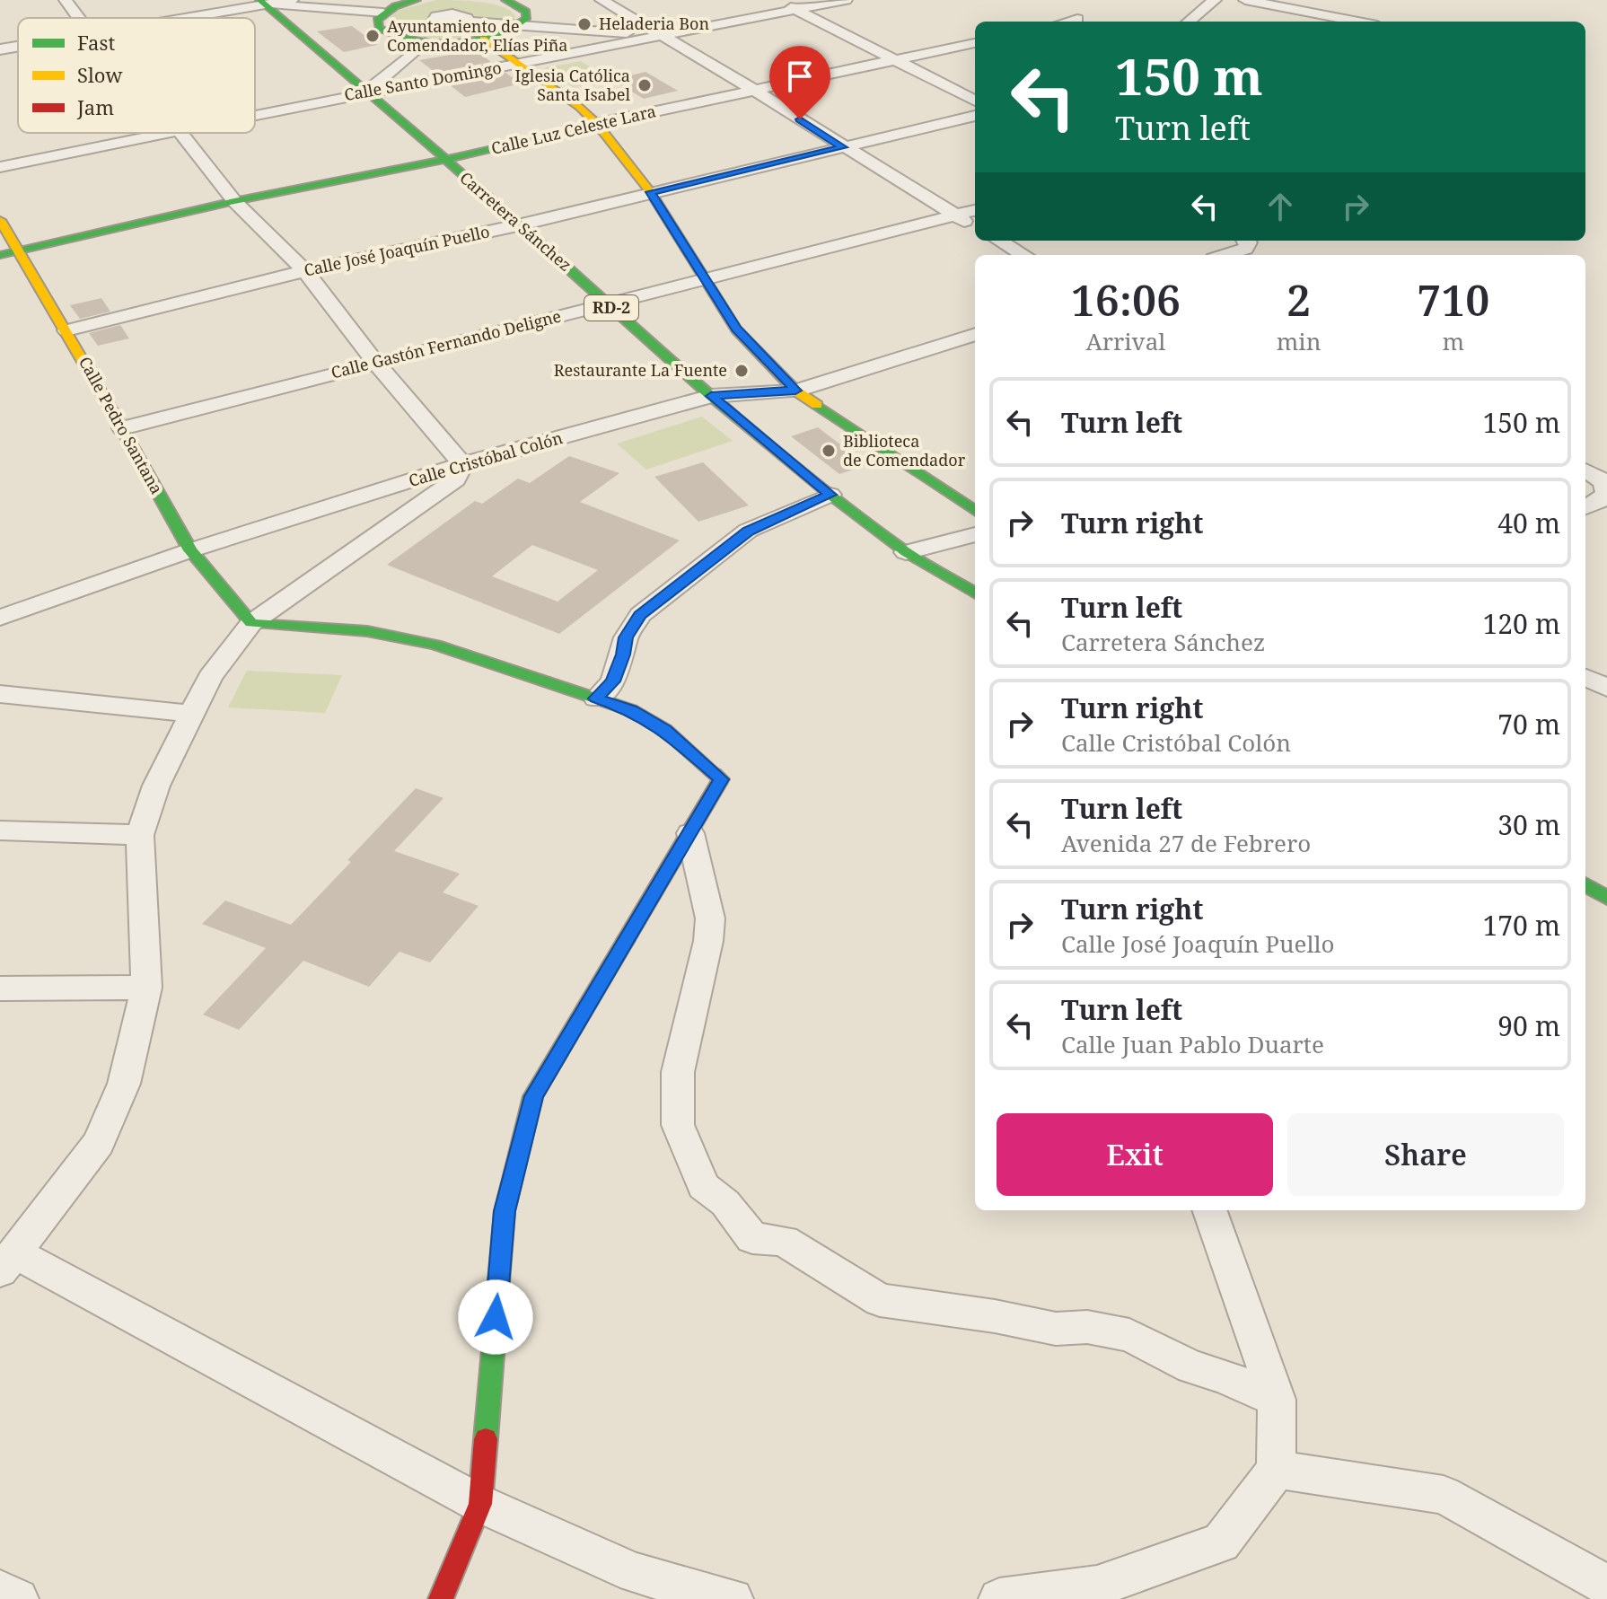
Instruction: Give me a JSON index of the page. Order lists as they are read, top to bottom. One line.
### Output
{"streets":{"street":["Calle Santo Domingo","Calle Luz Celeste Lara","Carretera Sánchez","Calle José Joaquín Puello","RD-2","Calle Gastón Fernando Deligne","Calle Pedro Santana","Calle Cristóbal Colón"]},"crossings":[["Calle Santo Domingo","Carretera Sánchez"],["Calle Luz Celeste Lara","Carretera Sánchez"],["Calle Luz Celeste Lara","Calle Pedro Santana"],["Carretera Sánchez","Calle José Joaquín Puello"],["Carretera Sánchez","Calle Gastón Fernando Deligne"],["Carretera Sánchez","Calle Cristóbal Colón"],["Calle José Joaquín Puello","Calle Pedro Santana"],["Calle Gastón Fernando Deligne","Calle Pedro Santana"],["Calle Pedro Santana","Calle Cristóbal Colón"]],"places":["Heladeria Bon","Ayuntamiento de Comendador, Elías Piña","Iglesia Católica Santa Isabel","Restaurante La Fuente","Biblioteca de Comendador"],"legend":["Fast","Slow","Jam"],"page":{"turn":["150 m","Turn left"],"eta":["16:06","Arrival","2","min","710","m"],"list":[{"name":"Turn left","value":"150 m"},{"name":"Turn right","value":"40 m"},{"name":"Turn left","note":"Carretera Sánchez","value":"120 m"},{"name":"Turn right","note":"Calle Cristóbal Colón","value":"70 m"},{"name":"Turn left","note":"Avenida 27 de Febrero","value":"30 m"},{"name":"Turn right","note":"Calle José Joaquín Puello","value":"170 m"},{"name":"Turn left","note":"Calle Juan Pablo Duarte","value":"90 m"}],"buttons":["Exit","Share"]}}
